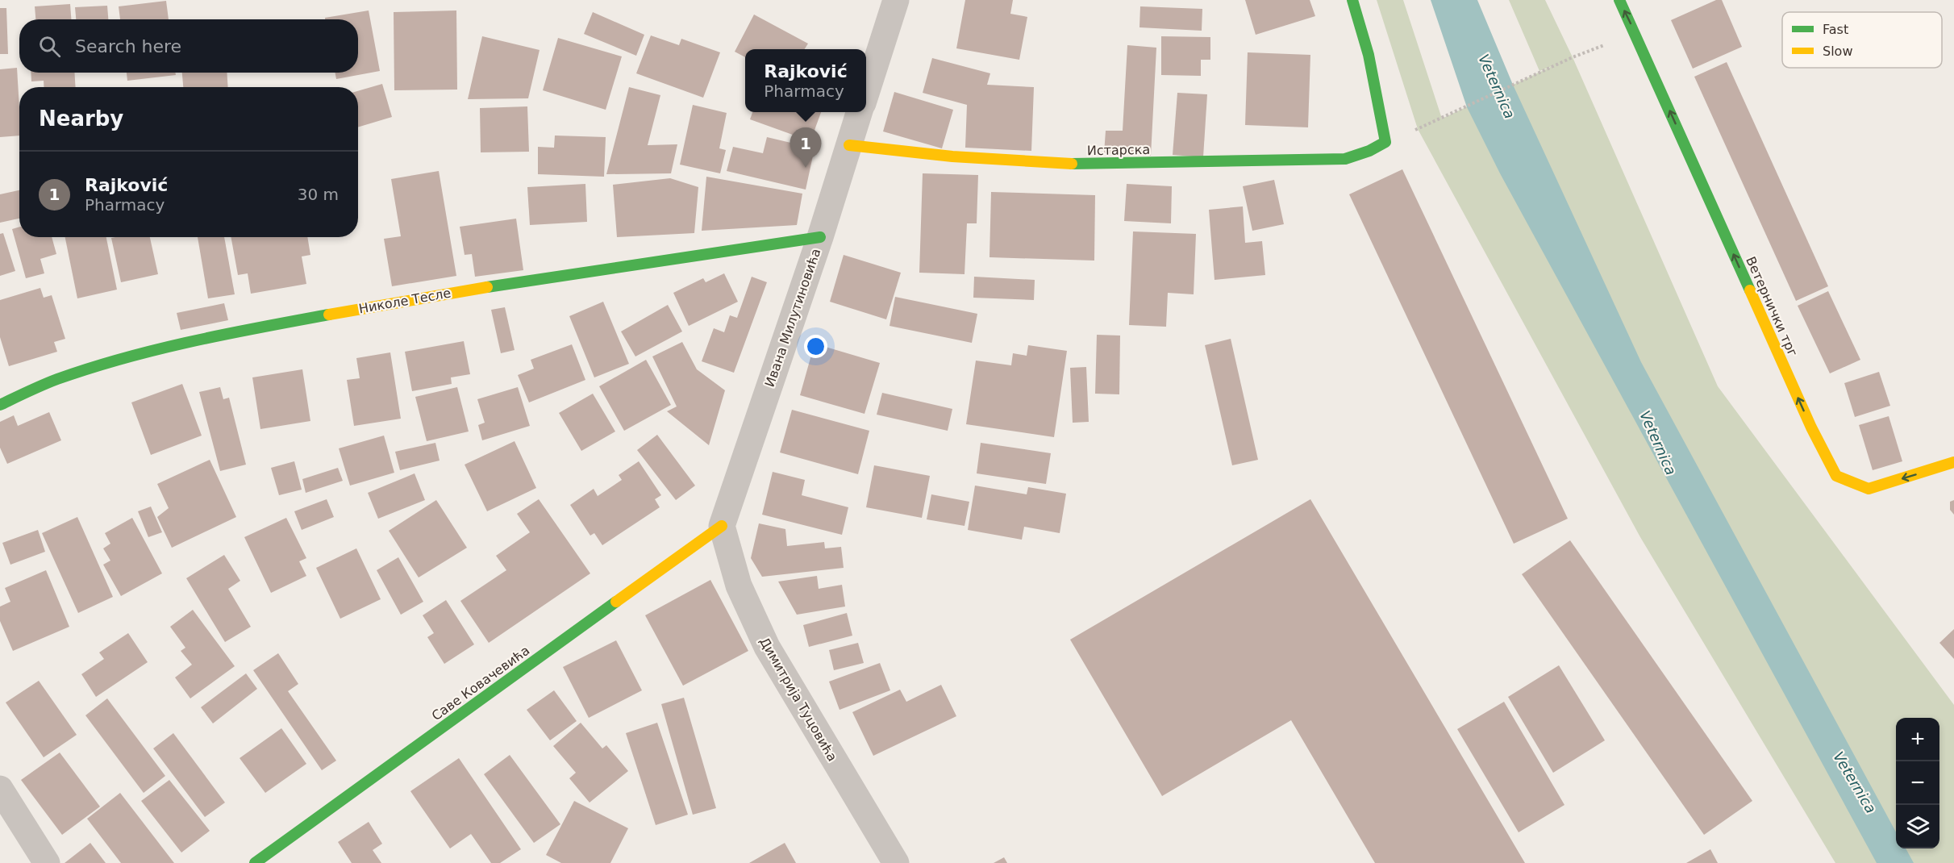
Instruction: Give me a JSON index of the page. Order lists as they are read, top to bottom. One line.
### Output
{"streets":{"street":["Истарска","Николе Тесле","Ветернички трг","Ивана Милутиновића","Саве Ковачевића","Димитрија Туцовића"]},"crossings":[["Истарска","Ивана Милутиновића"],["Николе Тесле","Ивана Милутиновића"],["Ивана Милутиновића","Саве Ковачевића"],["Ивана Милутиновића","Димитрија Туцовића"],["Саве Ковачевића","Димитрија Туцовића"]],"one_way":["Ветернички трг"],"water":["Veternica"],"legend":["Fast","Slow"],"page":{"search":"Search here","popup":["Rajković","Pharmacy"],"heading":"Nearby","pins":"1","list":[{"mark":"1","name":"Rajković","note":"Pharmacy","value":"30 m"}],"map_buttons":["+","−"]}}
